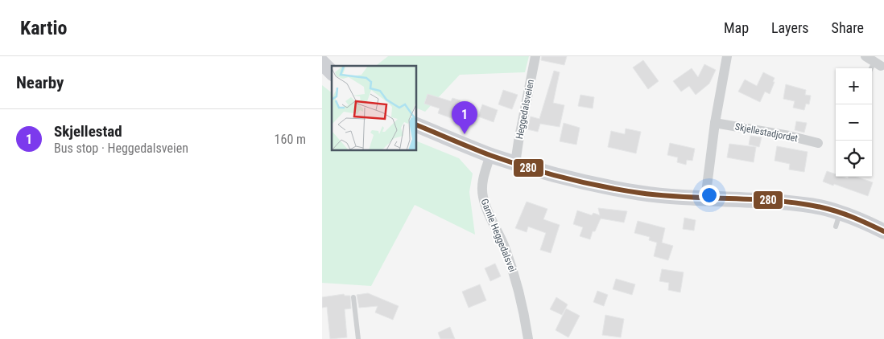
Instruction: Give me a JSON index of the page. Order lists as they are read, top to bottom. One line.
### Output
{"streets":{"street":["Heggedalsveien","Skjellestadjordet","Gamle Heggedalsvei"]},"lines":["transit line 280"],"page":{"header":"Kartio","nav":["Map","Layers","Share"],"heading":"Nearby","map_buttons":["+","−"],"pins":"1","list":[{"mark":"1","name":"Skjellestad","note":"Bus stop · Heggedalsveien","value":"160 m"}]}}
